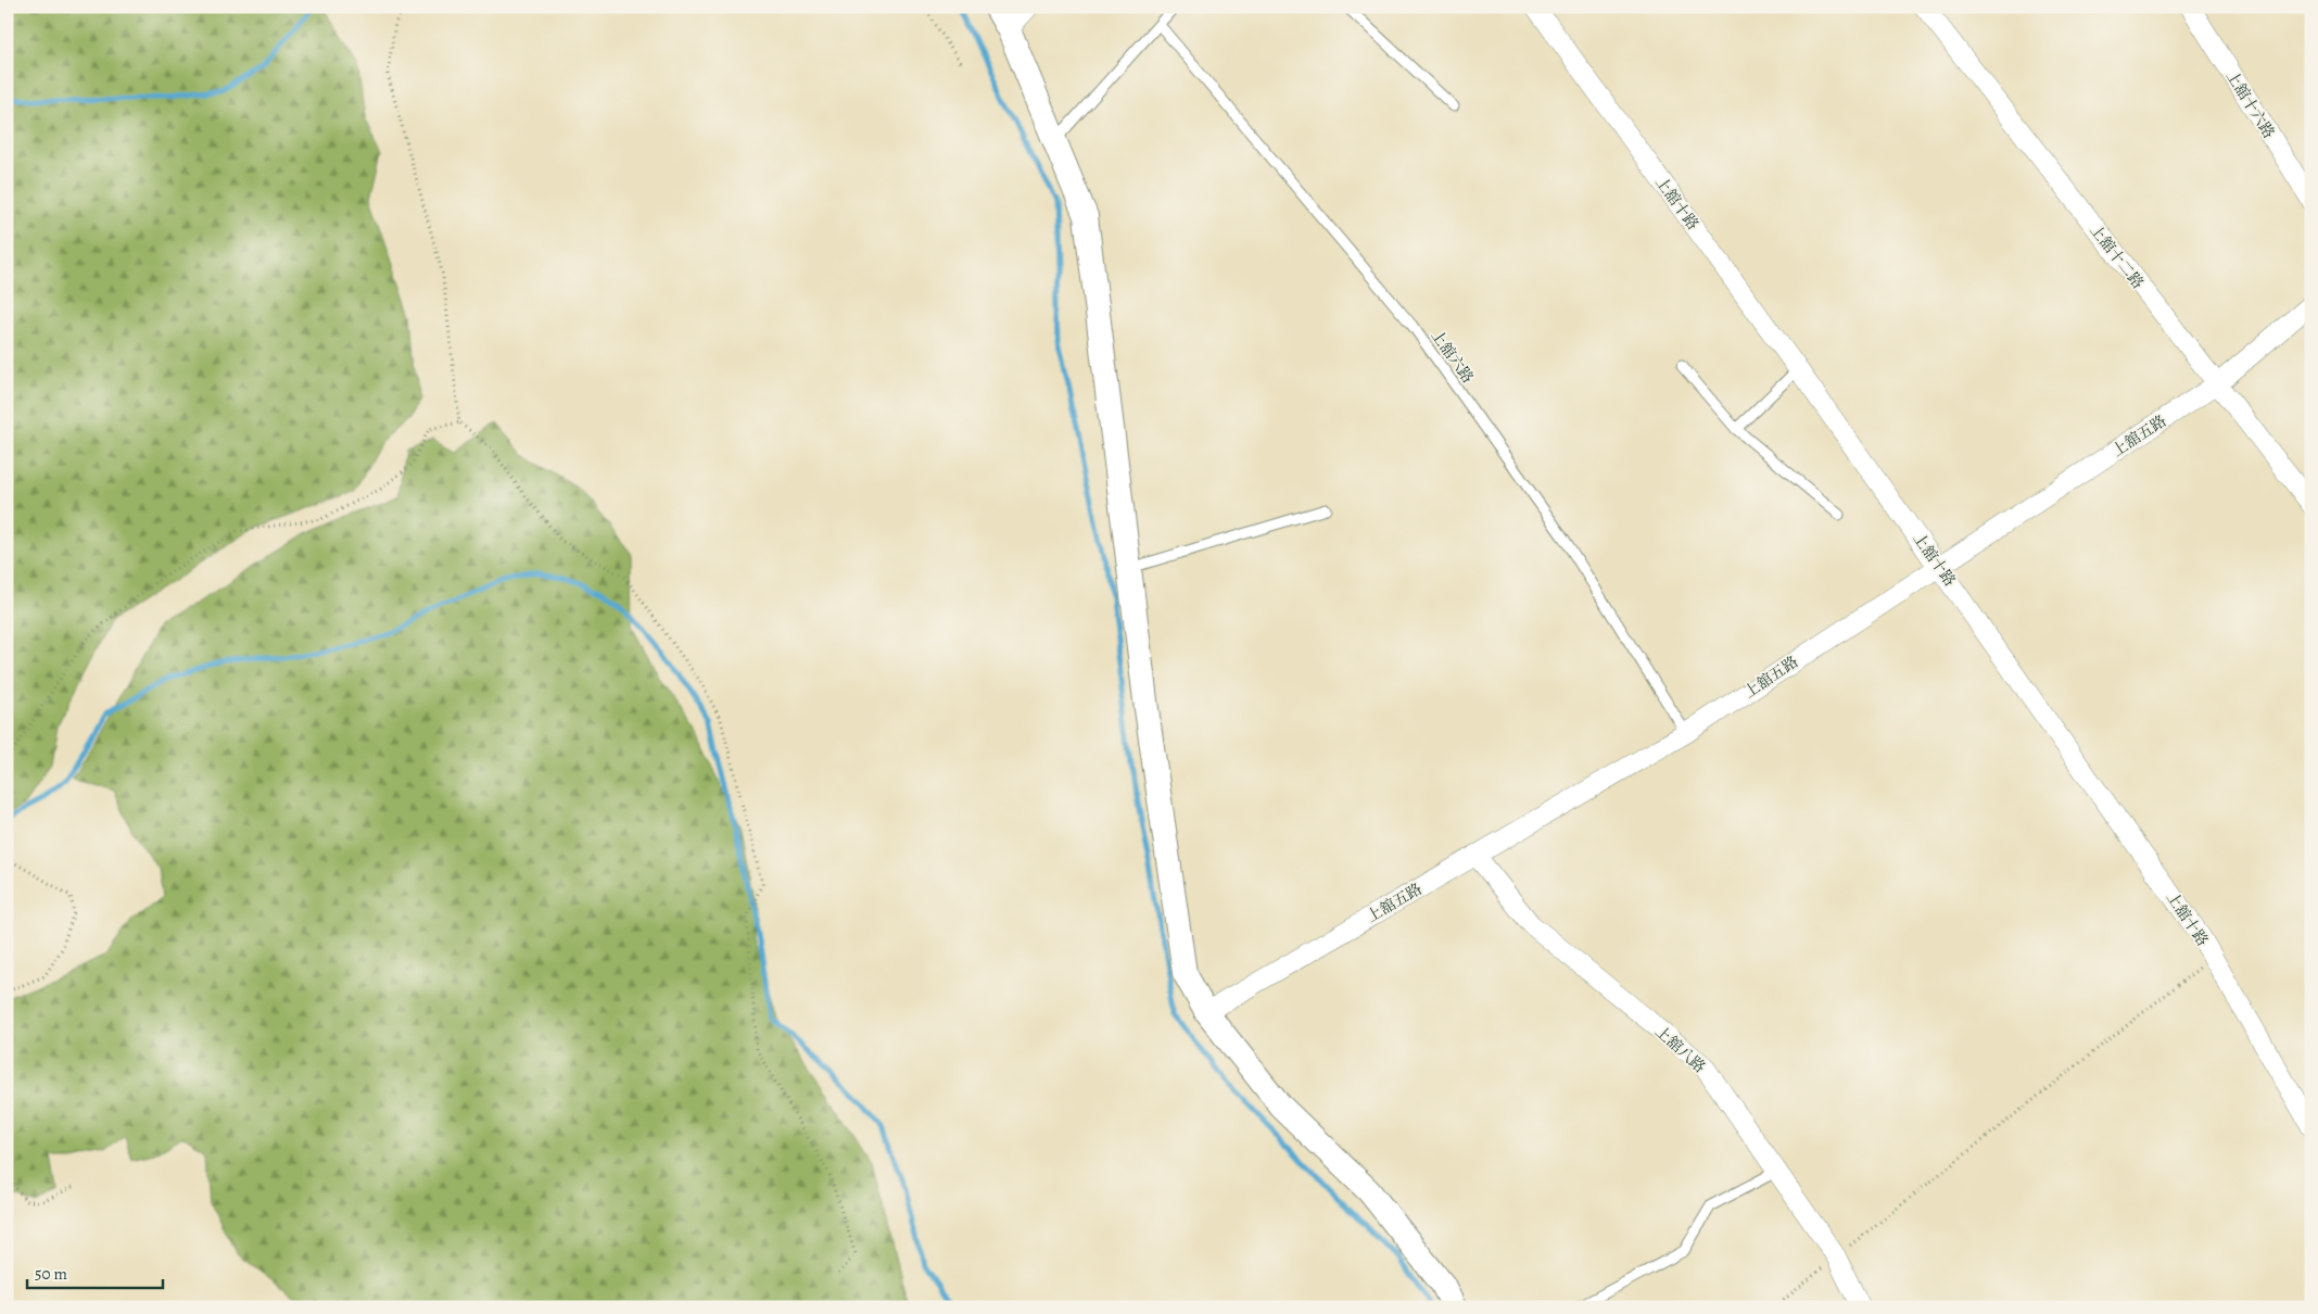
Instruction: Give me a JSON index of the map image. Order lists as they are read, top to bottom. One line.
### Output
{"streets":{"street":["上舘十六路","上舘十路","上舘十二路","上舘五路","上舘八路"],"lane":["上舘六路"]},"crossings":[["上舘十路","上舘五路"],["上舘十二路","上舘五路"],["上舘六路","上舘五路"],["上舘五路","上舘八路"]],"scale_bar":"50 m"}
